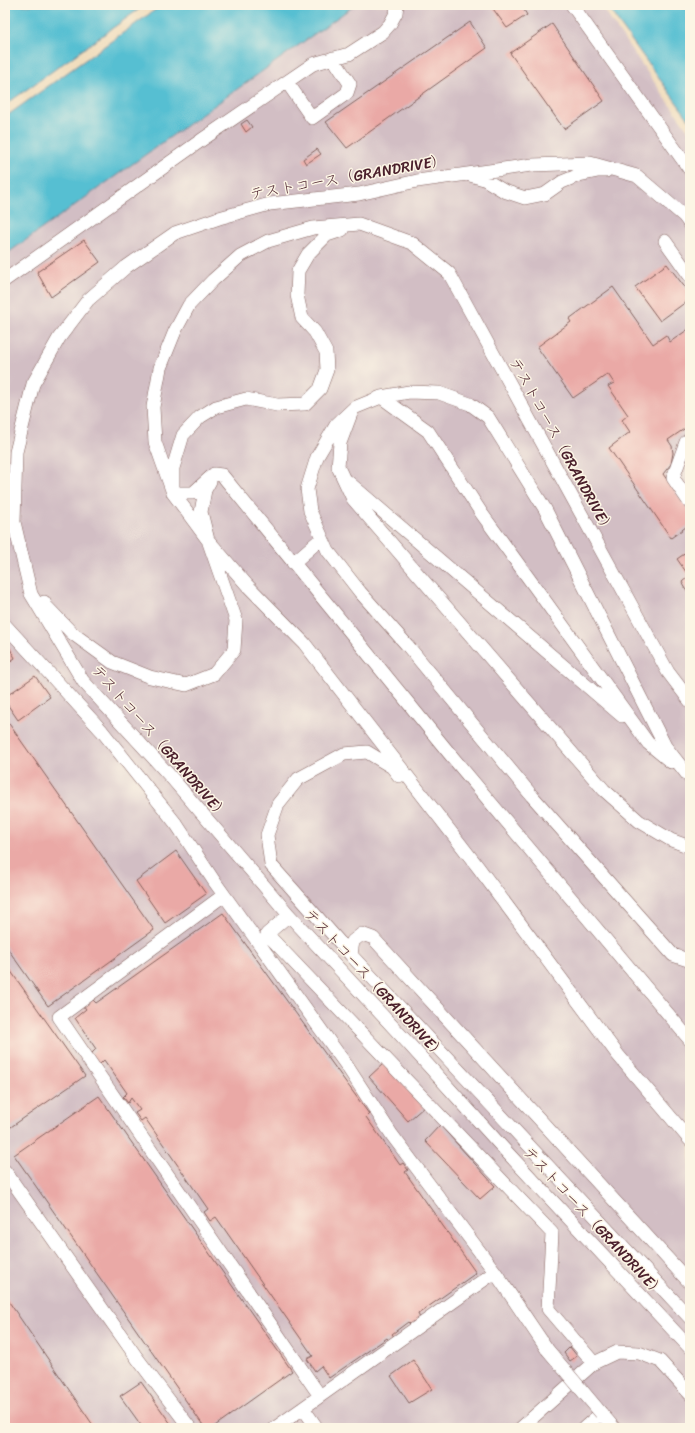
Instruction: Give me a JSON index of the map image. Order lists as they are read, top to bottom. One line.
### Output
{"streets":{"street":["テストコース（GRANDRIVE）"]}}
